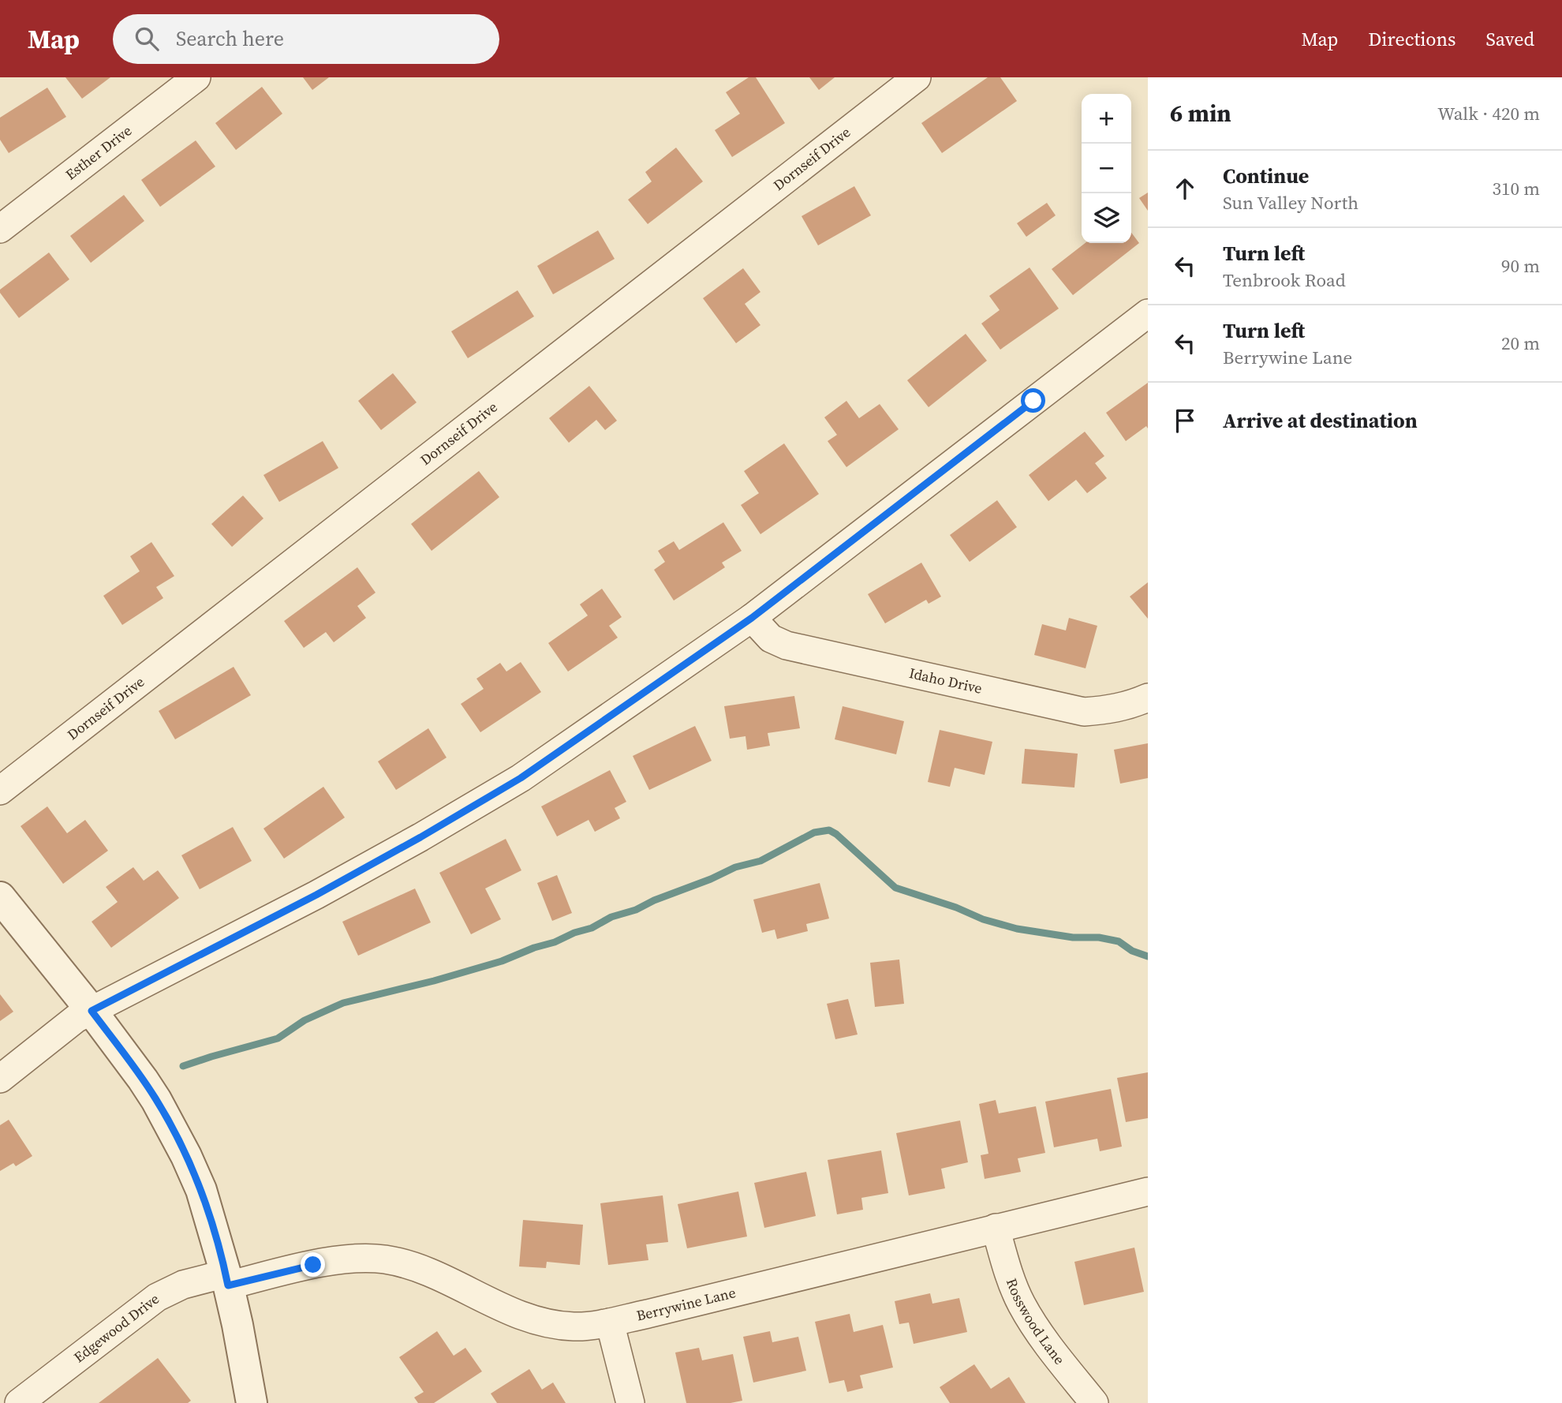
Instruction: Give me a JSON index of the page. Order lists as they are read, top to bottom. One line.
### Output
{"streets":{"street":["Esther Drive","Dornseif Drive","Idaho Drive","Berrywine Lane","Rosswood Lane","Edgewood Drive"]},"crossings":[["Berrywine Lane","Rosswood Lane"],["Berrywine Lane","Edgewood Drive"]],"page":{"header":"Map","search":"Search here","nav":["Map","Directions","Saved"],"heading":["6 min","Walk · 420 m"],"map_buttons":["+","−"],"list":[["Continue","Sun Valley North","310 m"],["Turn left","Tenbrook Road","90 m"],["Turn left","Berrywine Lane","20 m"],"Arrive at destination"]}}
